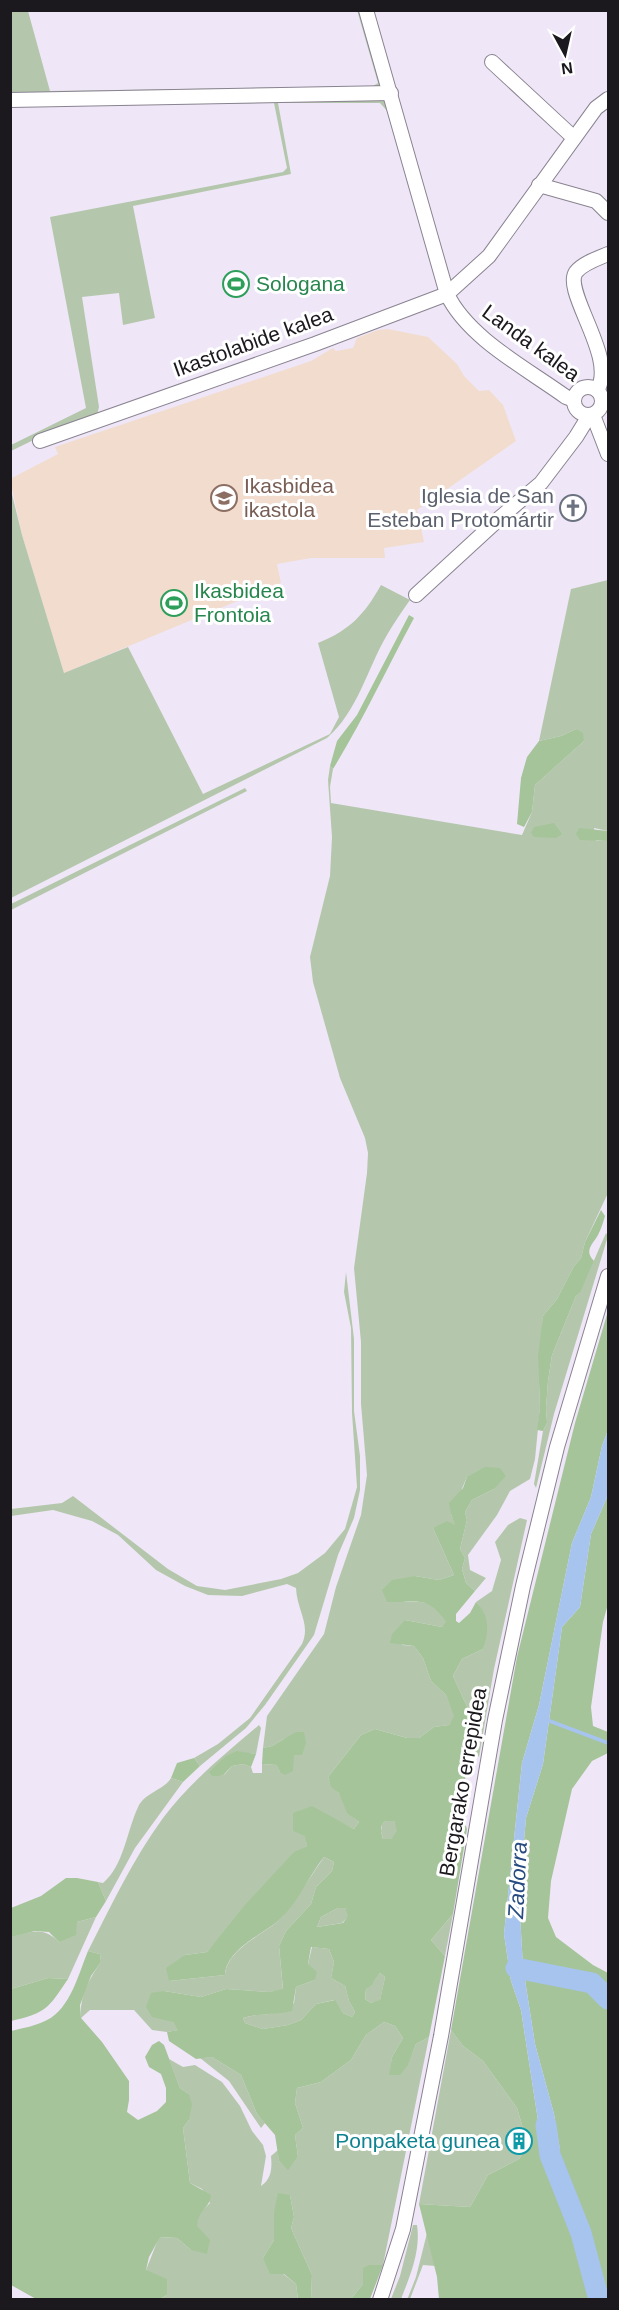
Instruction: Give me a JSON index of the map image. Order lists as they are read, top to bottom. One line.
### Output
{"streets":{"street":["Ikastolabide kalea","Landa kalea","Bergarako errepidea"]},"crossings":[["Ikastolabide kalea","Landa kalea"]],"water":["Zadorra"],"places":{"sports":["Sologana","Ikasbidea Frontoia"],"school or university":["Ikasbidea ikastola"],"church":["Iglesia de San Esteban Protomártir"],"building":["Ponpaketa gunea"]},"north":"bottom"}
